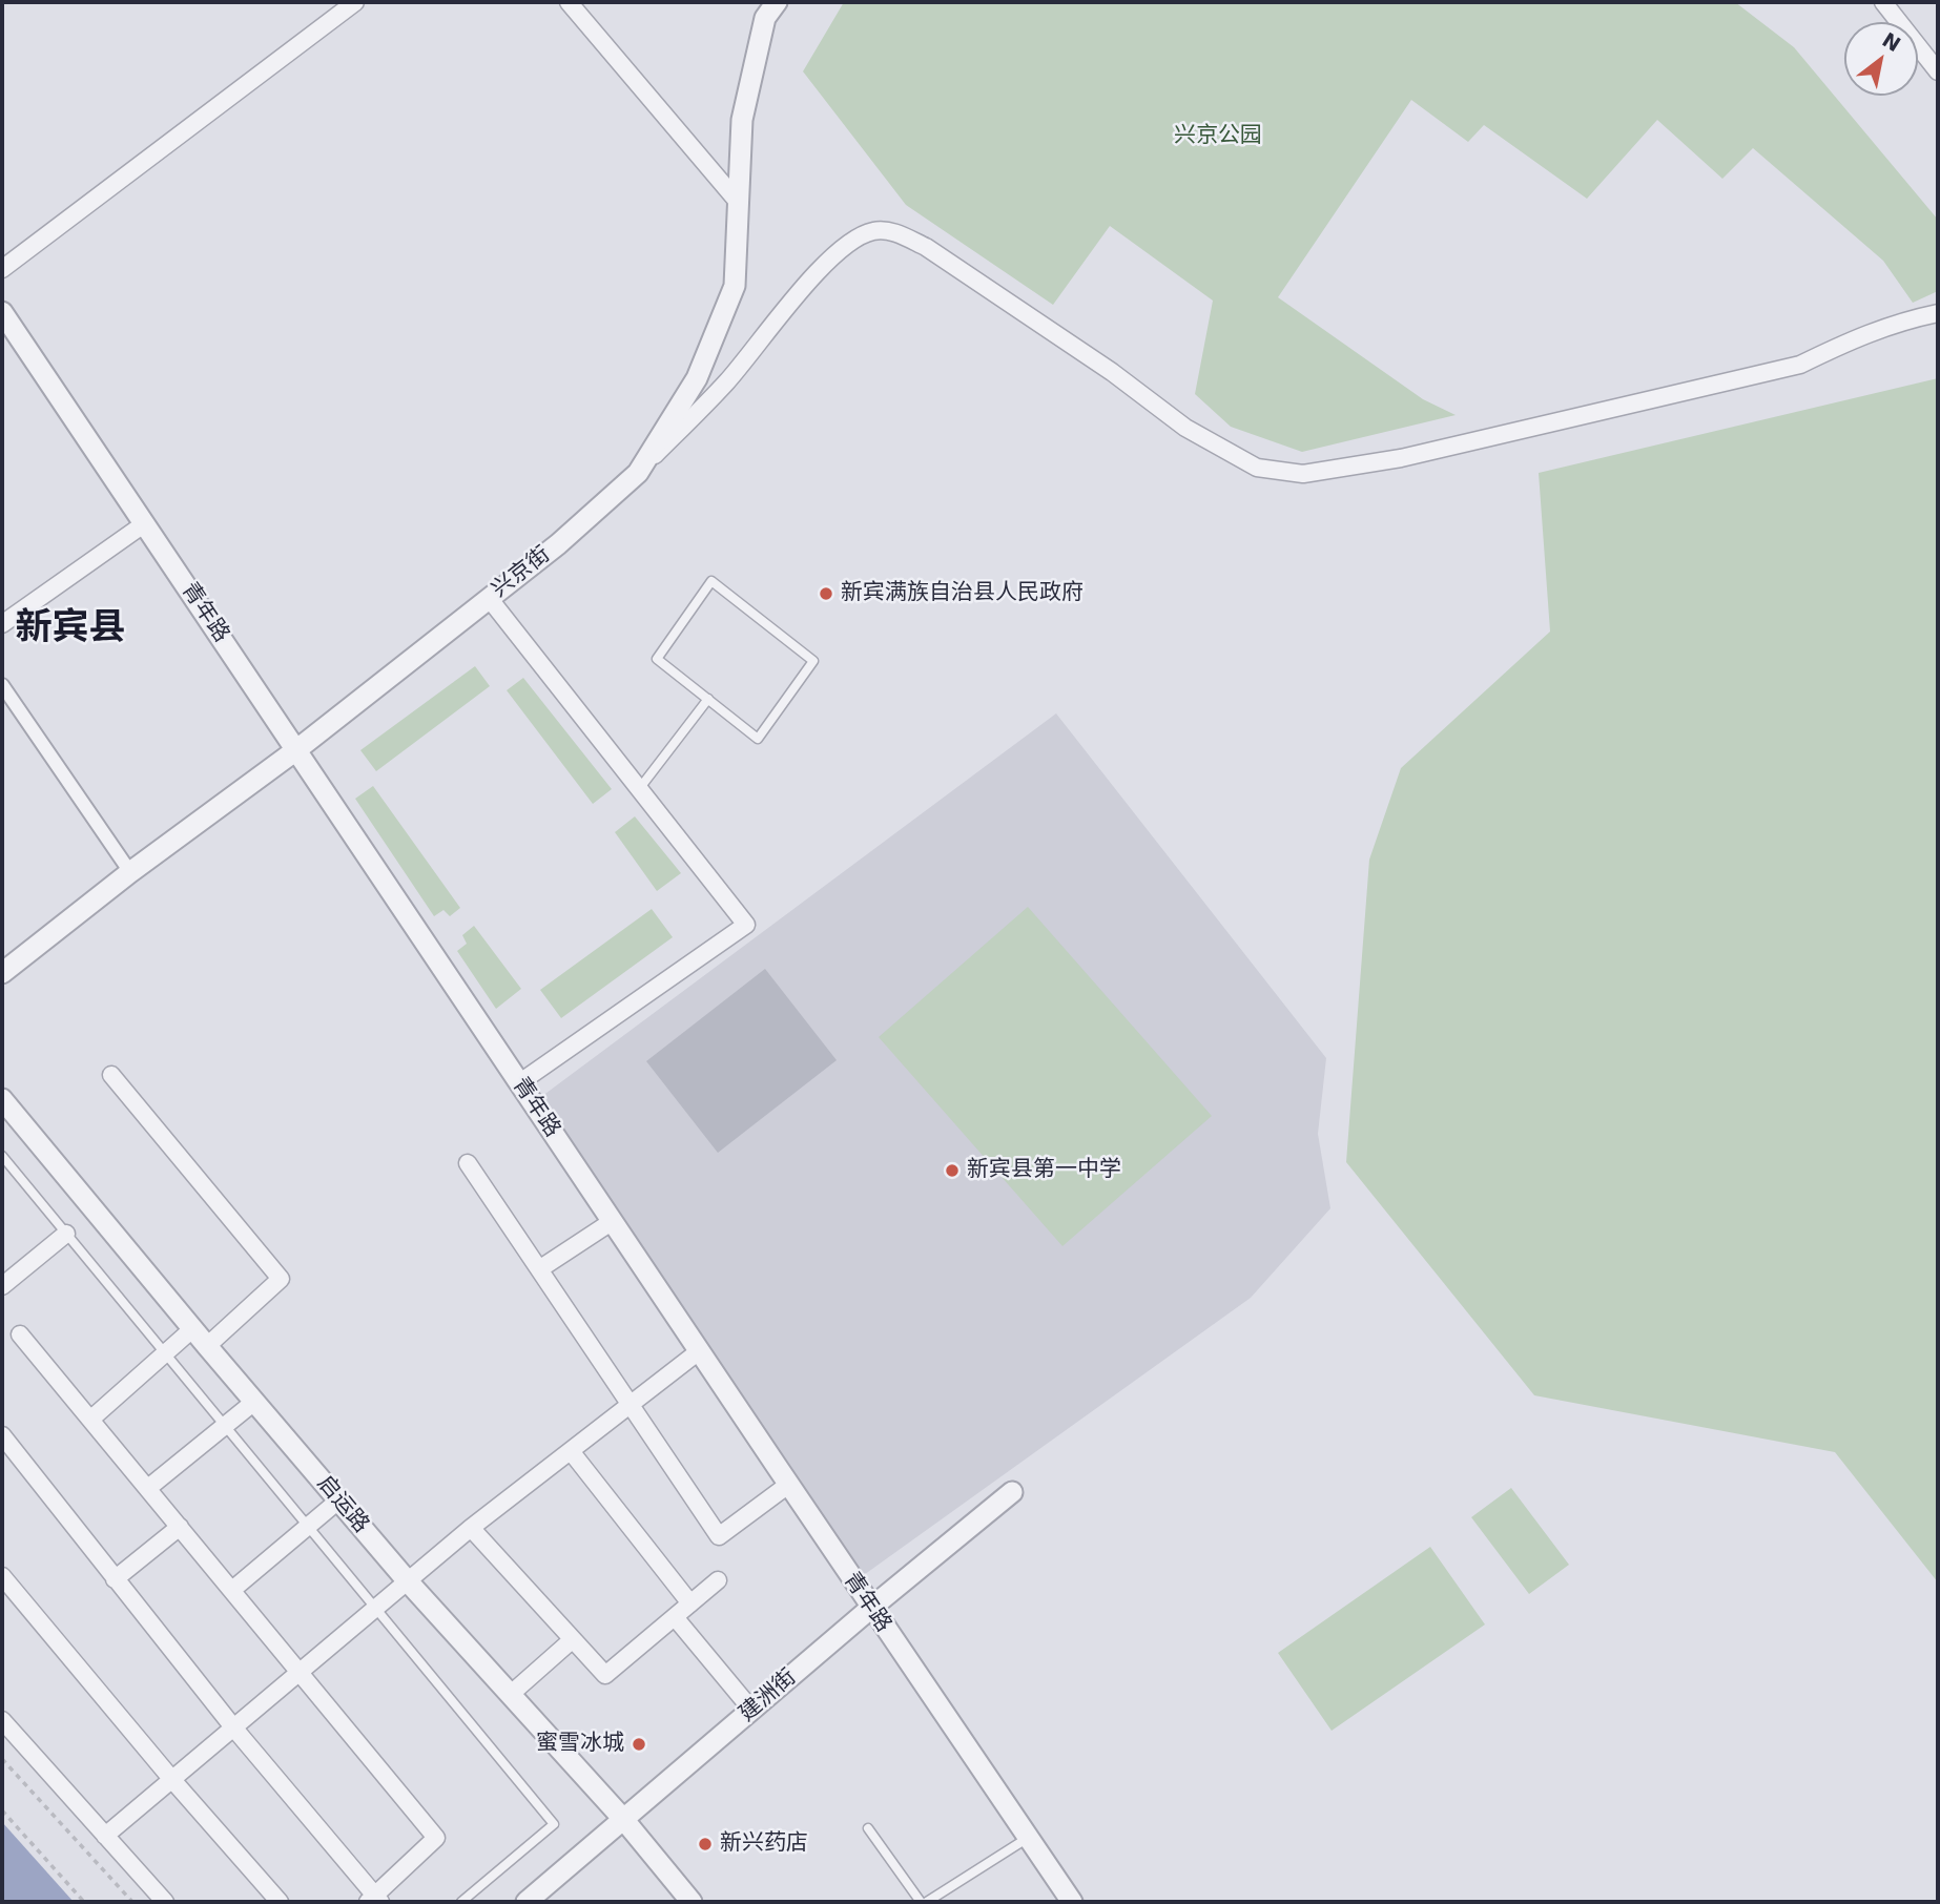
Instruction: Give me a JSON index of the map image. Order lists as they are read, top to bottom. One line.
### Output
{"streets":{"street":["兴京街","青年路","启运路","建洲街"]},"crossings":[["兴京街","青年路"],["青年路","建洲街"],["启运路","建洲街"]],"districts":["新宾县"],"parks":["兴京公园"],"places":["新宾满族自治县人民政府","新宾县第一中学","蜜雪冰城","新兴药店"],"north":"top right"}
